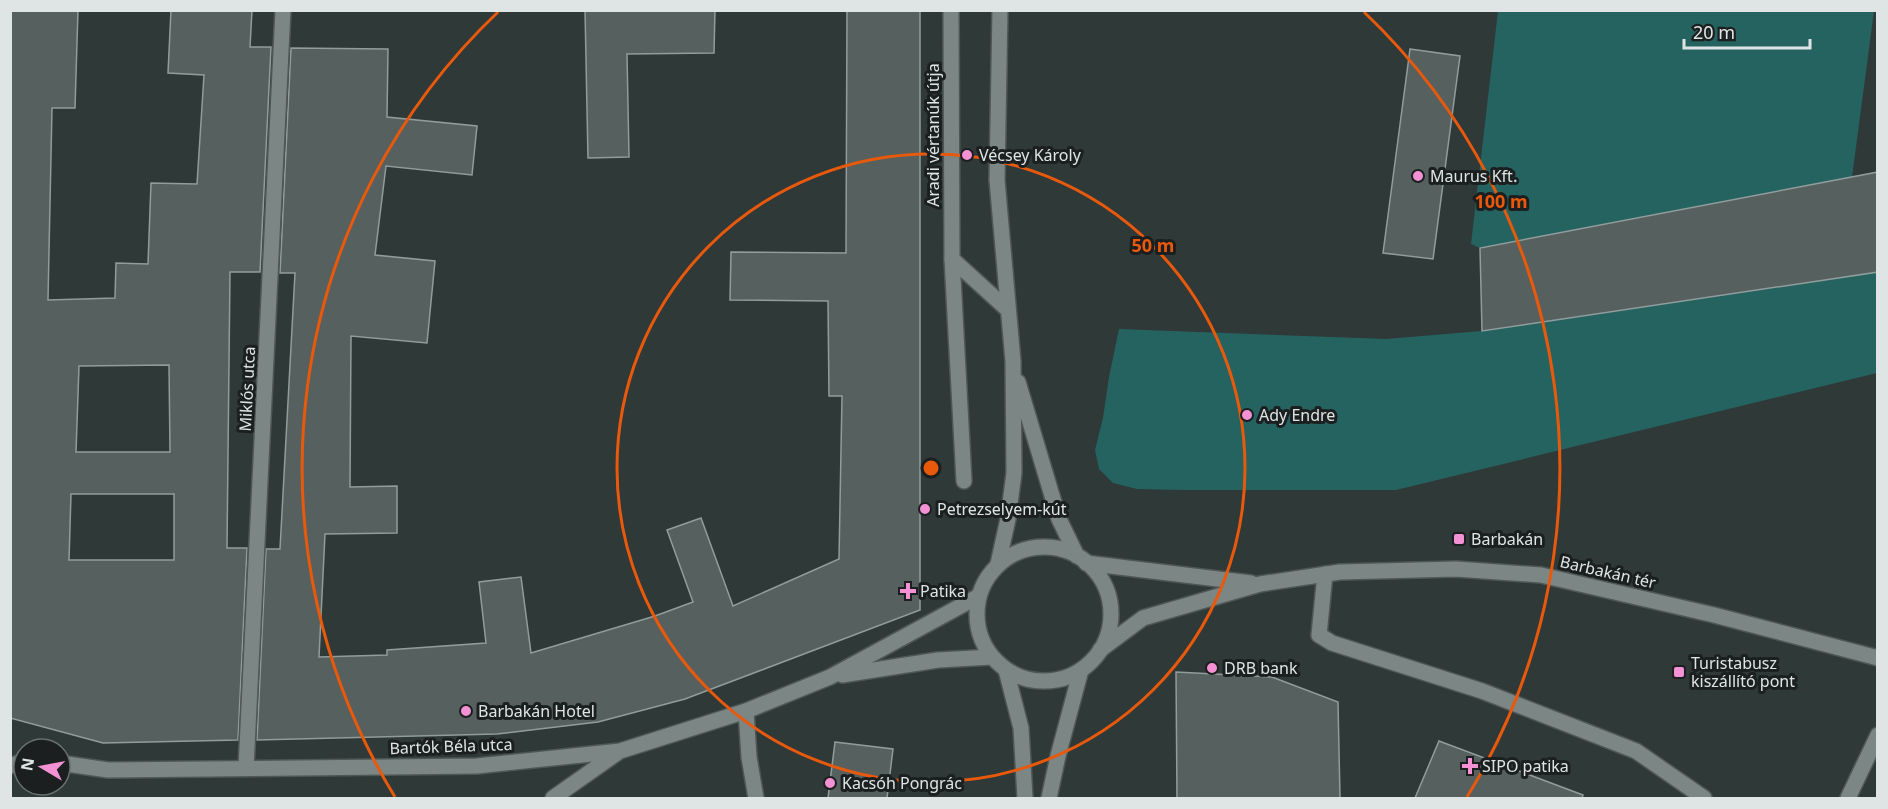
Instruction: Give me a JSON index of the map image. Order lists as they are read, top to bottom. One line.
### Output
{"streets":{"street":["Aradi vértanúk útja","Miklós utca","Barbakán tér","Bartók Béla utca"]},"crossings":[["Miklós utca","Bartók Béla utca"],["Barbakán tér","Bartók Béla utca"]],"places":{"other":["Vécsey Károly","Maurus Kft.","Ady Endre","Petrezselyem-kút","DRB bank","Barbakán Hotel","Kacsóh Pongrác"],"transit":["Barbakán","Turistabusz kiszállító pont"],"health":["Patika","SIPO patika"]},"scale_bar":"20 m","north":"left","rings":["100 m","50 m"]}
